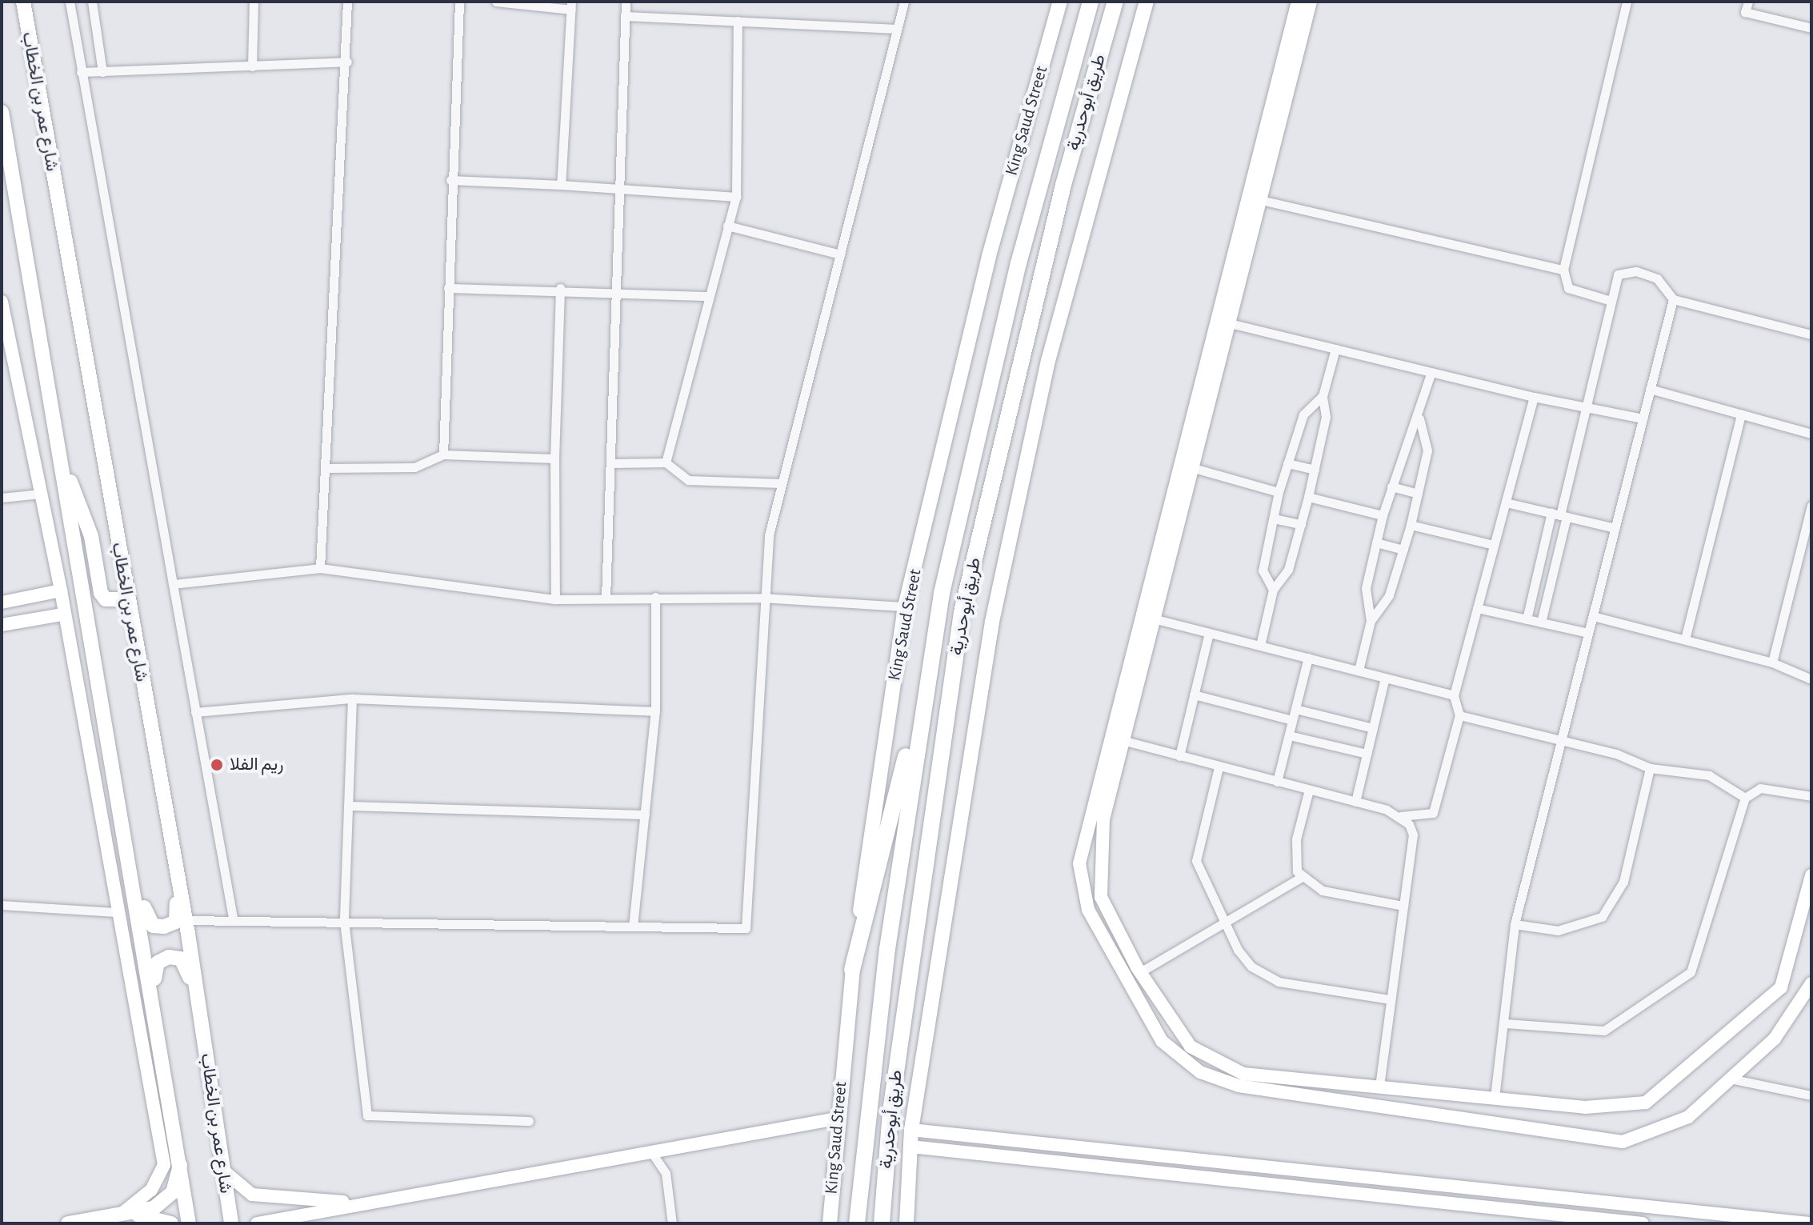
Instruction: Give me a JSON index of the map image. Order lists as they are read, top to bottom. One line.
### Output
{"streets":{"highway":["طريق أبوحدرية"],"main road":["شارع عمر بن الخطاب","King Saud Street"]},"places":["ريم الفلا"]}
